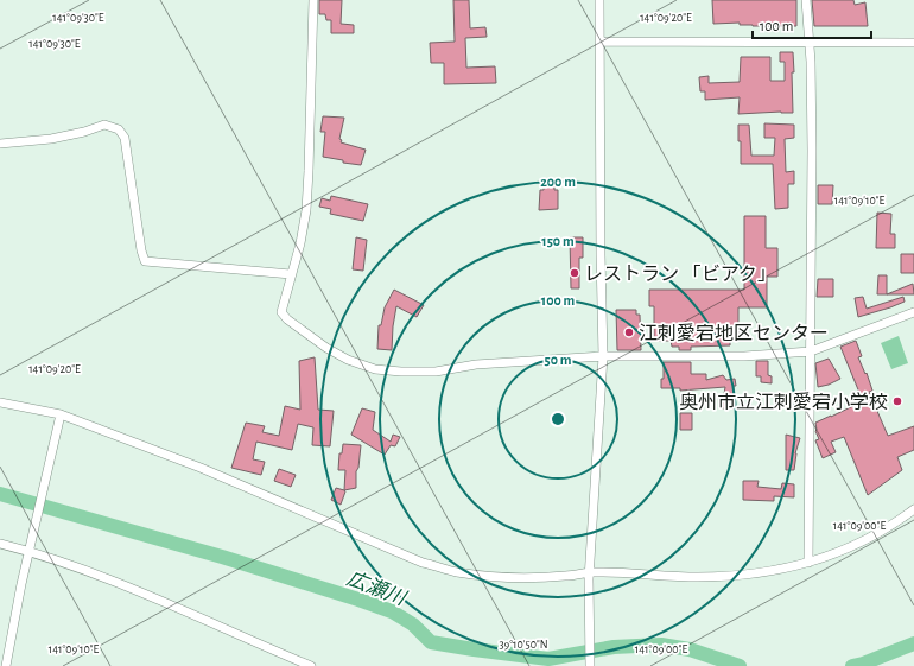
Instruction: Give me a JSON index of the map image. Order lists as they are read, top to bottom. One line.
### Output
{"water":["広瀬川"],"places":["レストラン 「ビアク」","江刺愛宕地区センター","奥州市立江刺愛宕小学校"],"scale_bar":"100 m","coordinates":["141°09'30\"E","141°09'20\"E","141°09'10\"E","141°09'00\"E","39°10'50\"N"],"rings":["200 m","150 m","100 m","50 m"]}
